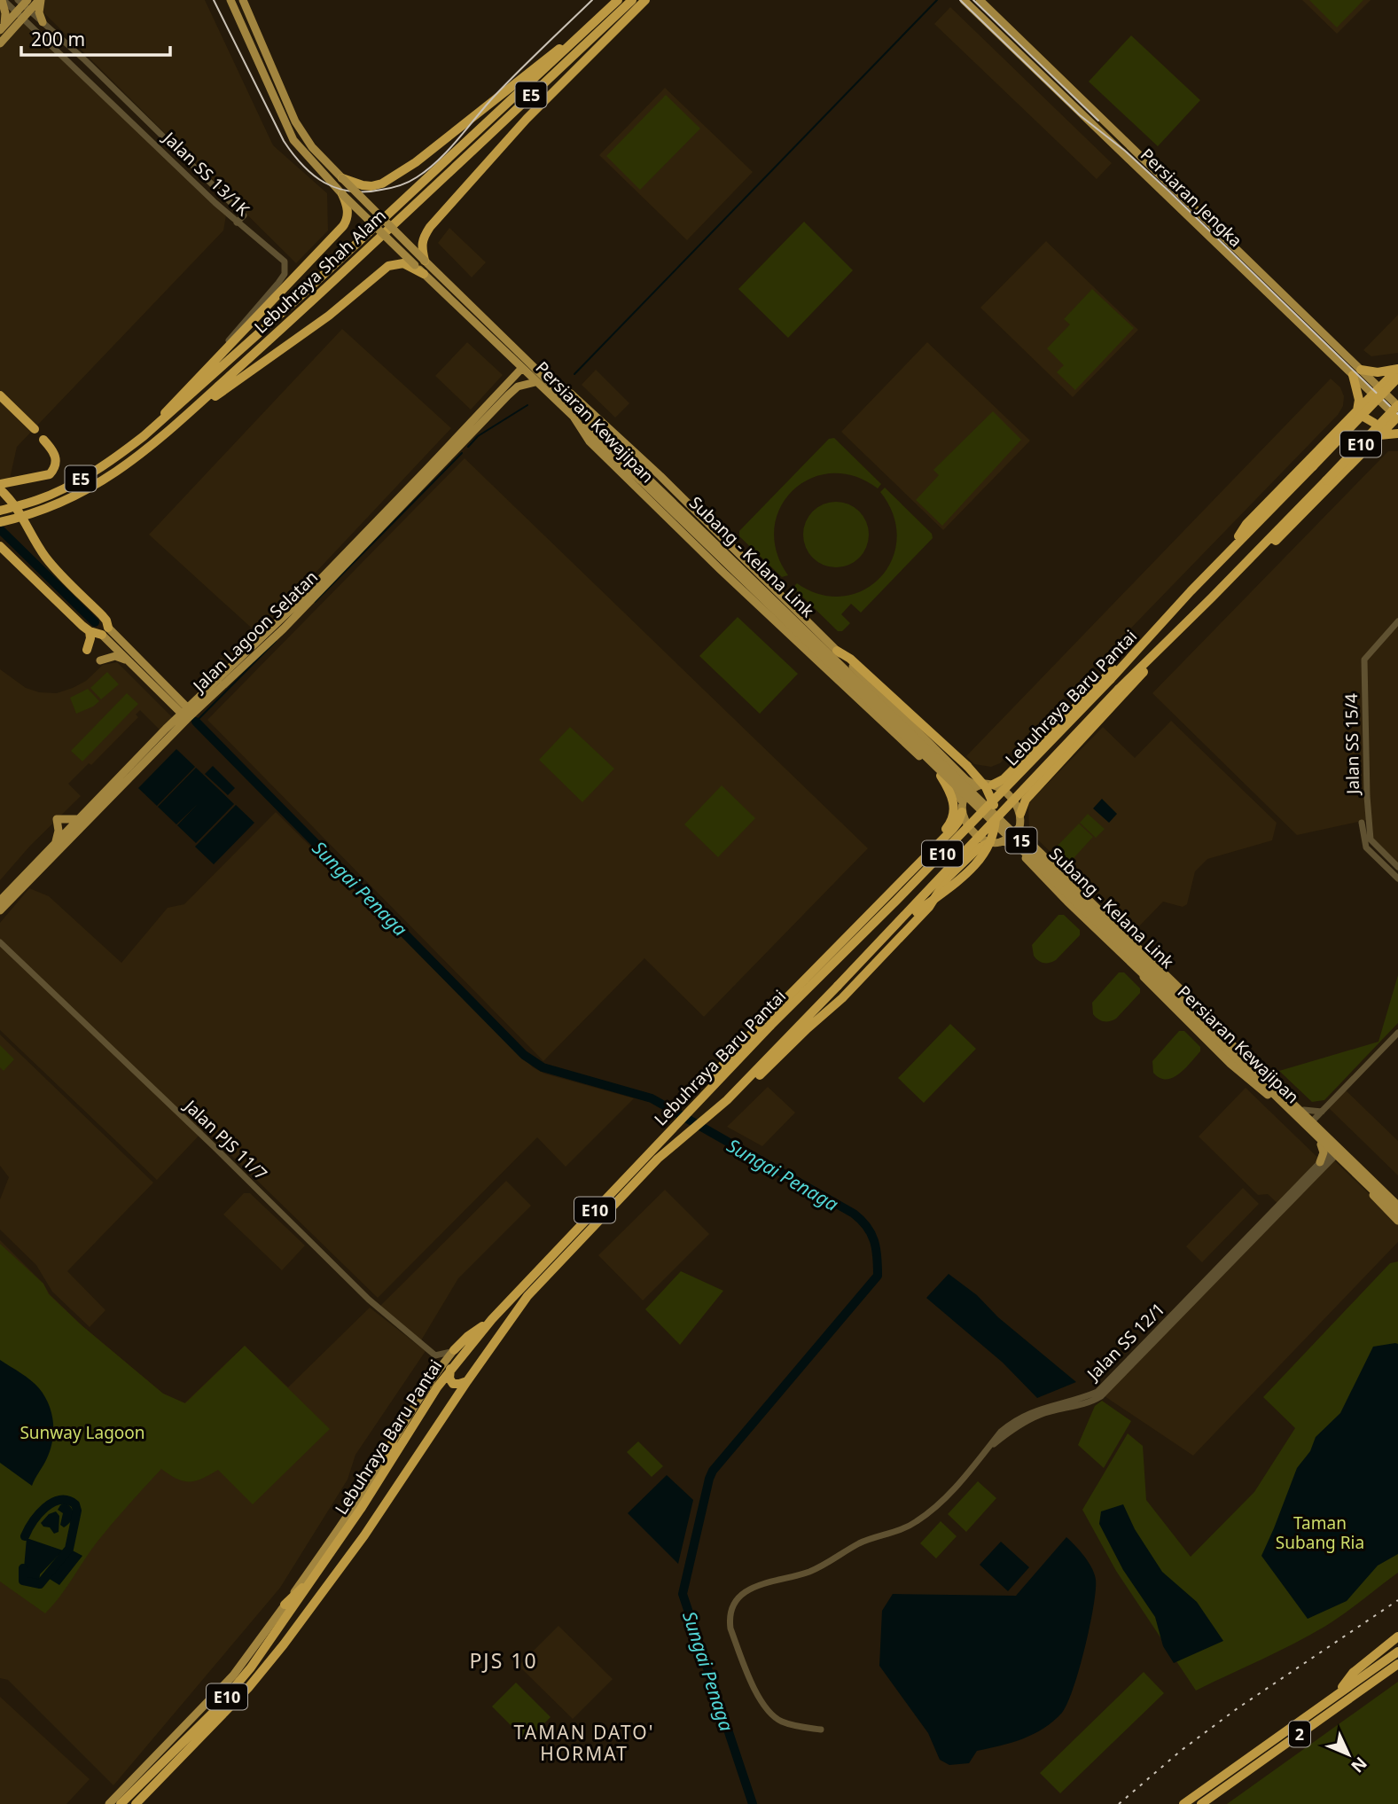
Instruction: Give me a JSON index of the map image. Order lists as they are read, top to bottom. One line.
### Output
{"streets":{"highway":["E5","Lebuhraya Shah Alam","E10","Lebuhraya Baru Pantai","2"],"main road":["Persiaran Jengka","Persiaran Kewajipan","Subang - Kelana Link","Jalan Lagoon Selatan","15"],"street":["Jalan SS 13/1K","Jalan SS 15/4","Jalan PJS 11/7","Jalan SS 12/1"]},"crossings":[["Persiaran Jengka","Lebuhraya Baru Pantai"],["Persiaran Kewajipan","Subang - Kelana Link"],["Persiaran Kewajipan","Jalan Lagoon Selatan"],["Persiaran Kewajipan","Jalan SS 12/1"],["Subang - Kelana Link","15"]],"districts":["PJS 10","TAMAN DATO' HORMAT"],"water":["Sungai Penaga"],"parks":["Sunway Lagoon","Taman Subang Ria"],"scale_bar":"200 m","north":"bottom right"}
